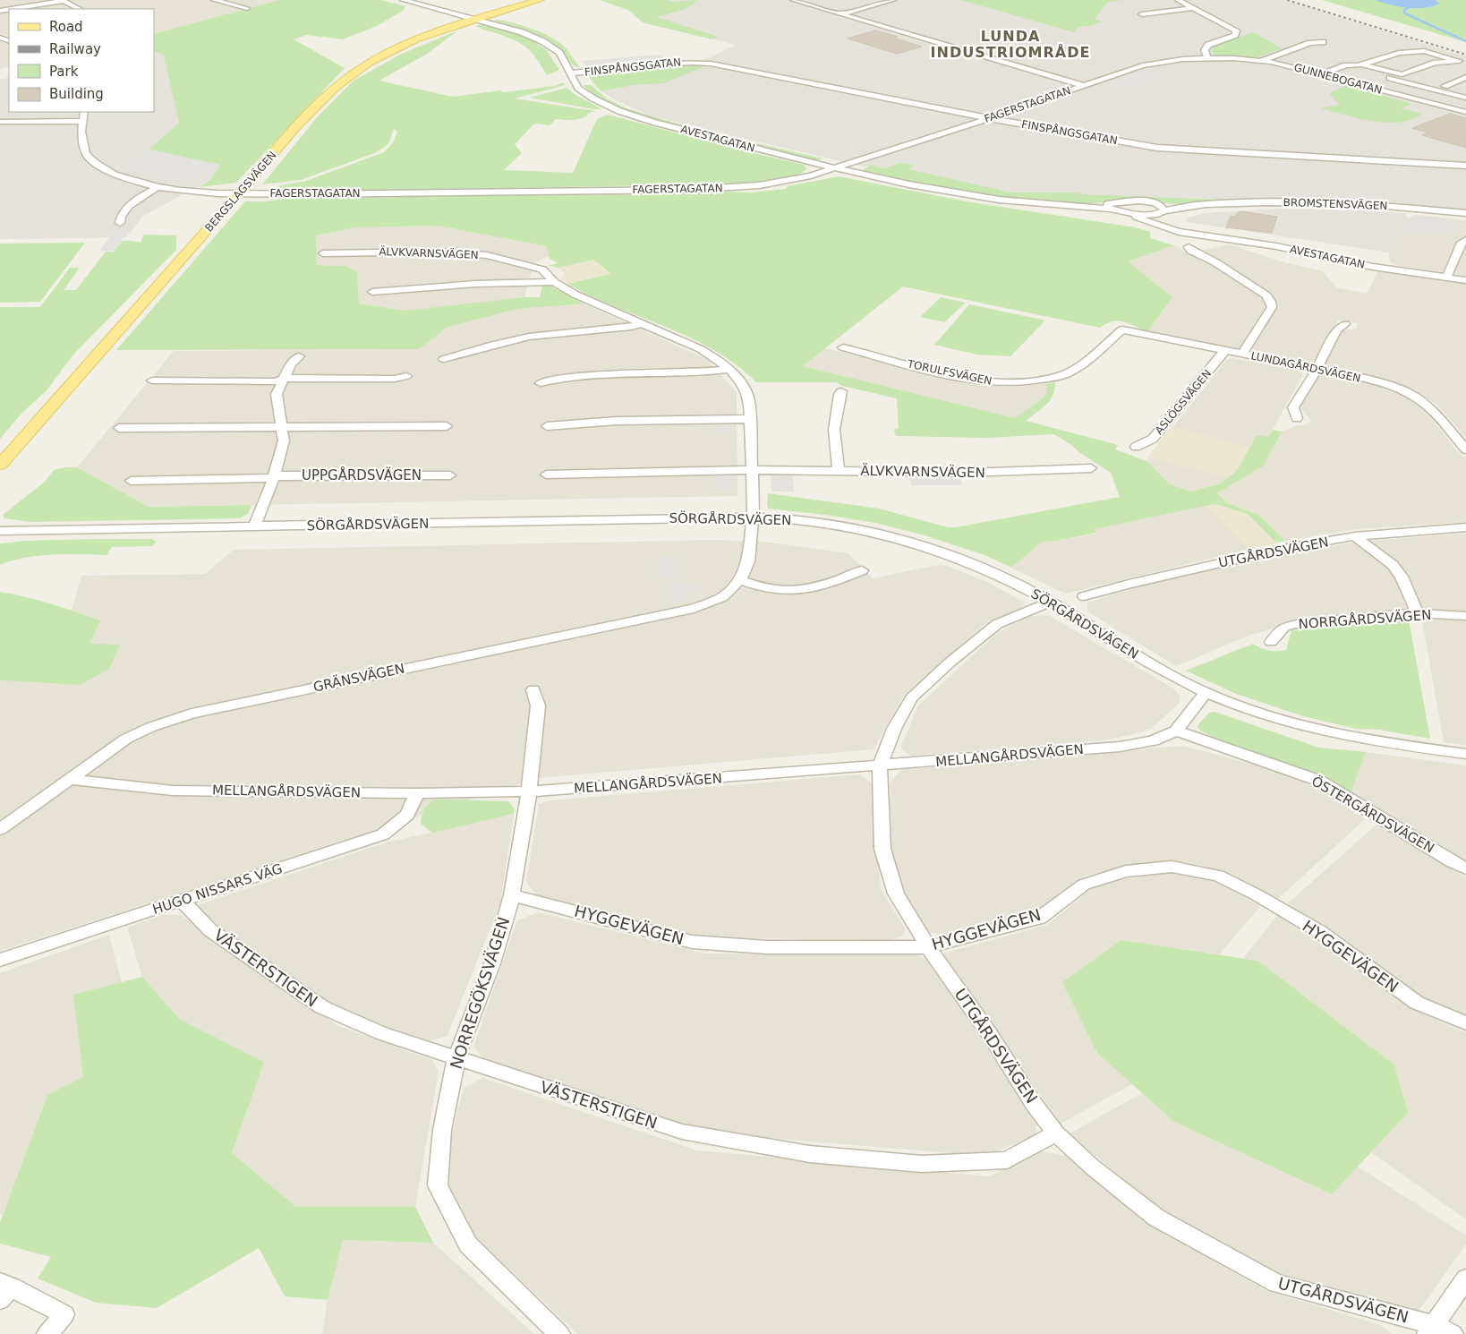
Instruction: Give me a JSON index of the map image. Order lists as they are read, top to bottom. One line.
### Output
{"streets":{"main road":["BERGSLAGSVÄGEN"],"street":["FINSPÅNGSGATAN","GUNNEBOGATAN","FAGERSTAGATAN","AVESTAGATAN","BROMSTENSVÄGEN","ÄLVKVARNSVÄGEN","LUNDAGÅRDSVÄGEN","TORULFSVÄGEN","ASLÖGSVÄGEN","UPPGÅRDSVÄGEN","SÖRGÅRDSVÄGEN","UTGÅRDSVÄGEN","NORRGÅRDSVÄGEN","GRÄNSVÄGEN","MELLANGÅRDSVÄGEN","ÖSTERGÅRDSVÄGEN","HUGO NISSARS VÄG","HYGGEVÄGEN","VÄSTERSTIGEN","NORREGÖKSVÄGEN"]},"crossings":[["FINSPÅNGSGATAN","FAGERSTAGATAN"],["FINSPÅNGSGATAN","AVESTAGATAN"],["GUNNEBOGATAN","FAGERSTAGATAN"],["FAGERSTAGATAN","AVESTAGATAN"],["FAGERSTAGATAN","BERGSLAGSVÄGEN"],["AVESTAGATAN","BERGSLAGSVÄGEN"],["AVESTAGATAN","BROMSTENSVÄGEN"],["ÄLVKVARNSVÄGEN","SÖRGÅRDSVÄGEN"],["ÄLVKVARNSVÄGEN","GRÄNSVÄGEN"],["LUNDAGÅRDSVÄGEN","TORULFSVÄGEN"],["LUNDAGÅRDSVÄGEN","ASLÖGSVÄGEN"],["SÖRGÅRDSVÄGEN","UTGÅRDSVÄGEN"],["SÖRGÅRDSVÄGEN","GRÄNSVÄGEN"],["SÖRGÅRDSVÄGEN","MELLANGÅRDSVÄGEN"],["UTGÅRDSVÄGEN","MELLANGÅRDSVÄGEN"],["UTGÅRDSVÄGEN","HYGGEVÄGEN"],["UTGÅRDSVÄGEN","VÄSTERSTIGEN"],["GRÄNSVÄGEN","MELLANGÅRDSVÄGEN"],["MELLANGÅRDSVÄGEN","ÖSTERGÅRDSVÄGEN"],["MELLANGÅRDSVÄGEN","HUGO NISSARS VÄG"],["MELLANGÅRDSVÄGEN","NORREGÖKSVÄGEN"],["HUGO NISSARS VÄG","VÄSTERSTIGEN"],["HYGGEVÄGEN","NORREGÖKSVÄGEN"],["VÄSTERSTIGEN","NORREGÖKSVÄGEN"]],"districts":["LUNDA INDUSTRIOMRÅDE"],"legend":["Road","Railway","Park","Building"]}
